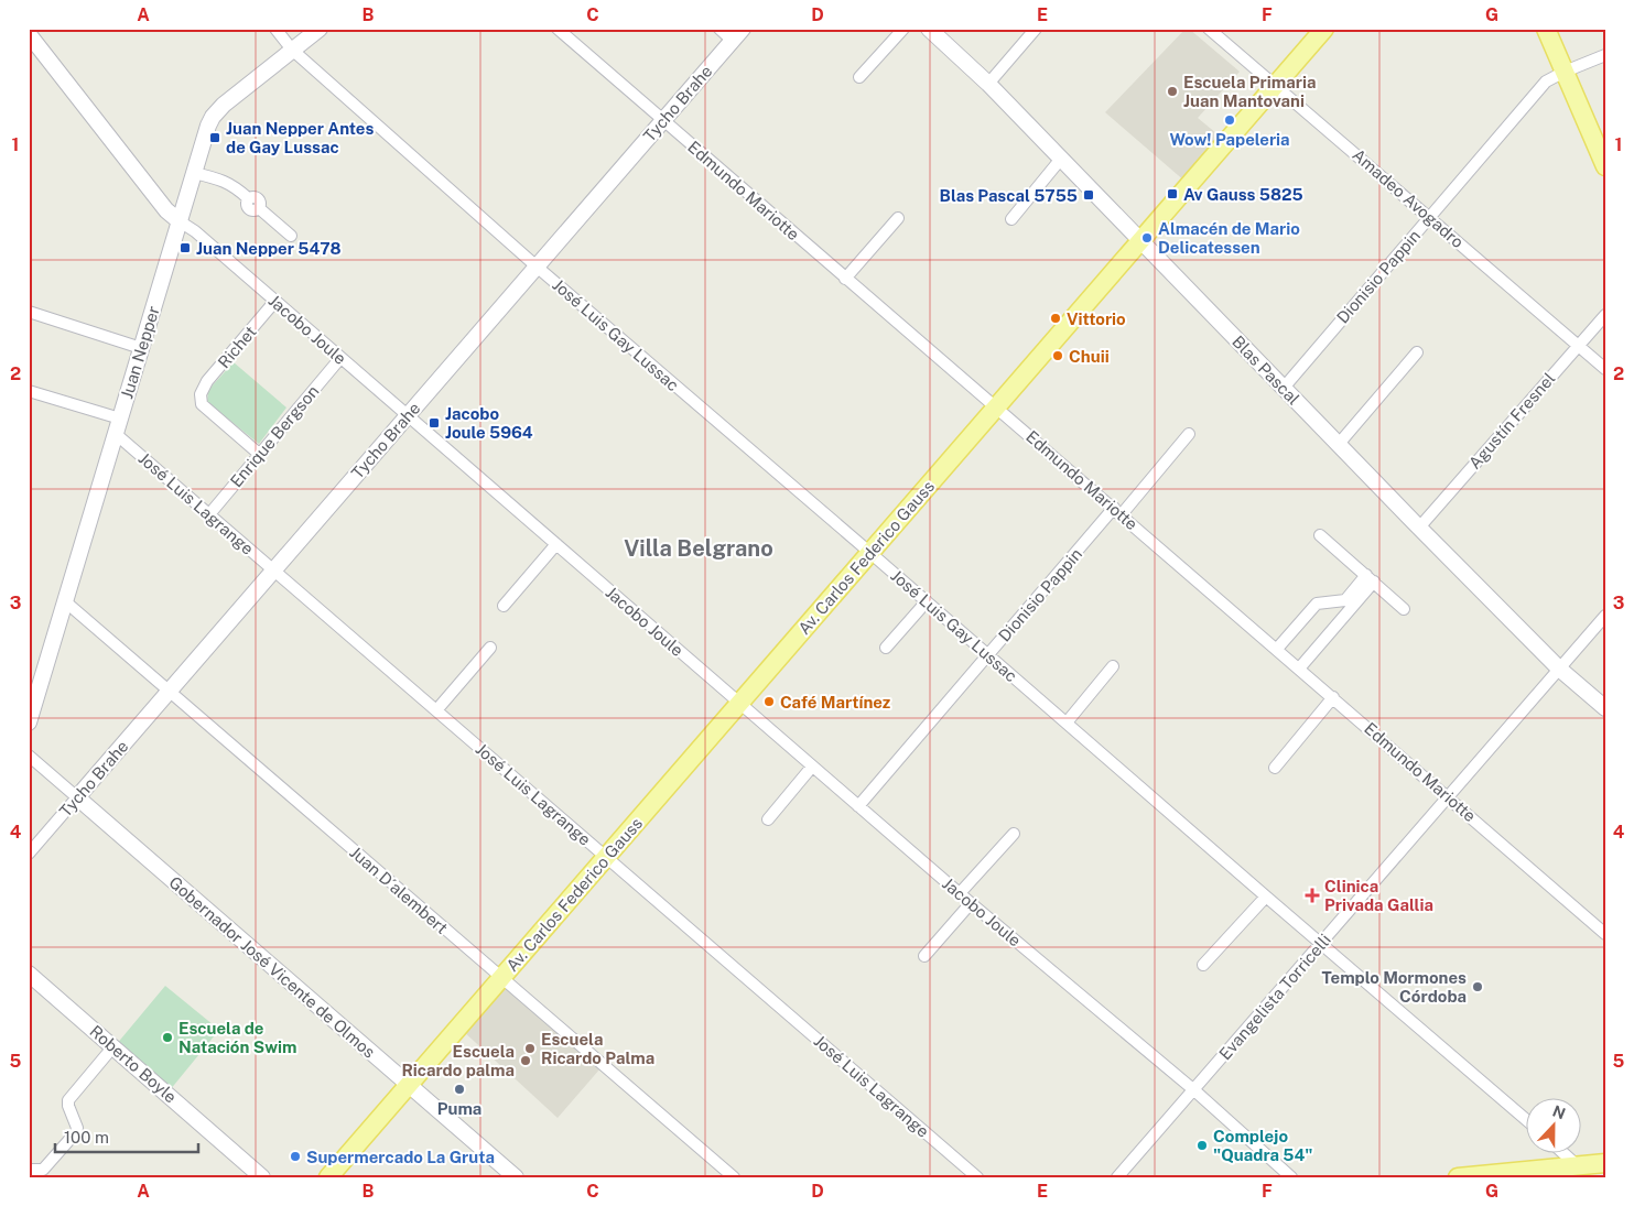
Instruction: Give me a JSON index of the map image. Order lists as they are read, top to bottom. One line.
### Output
{"streets":{"main road":["Tycho Brahe","Jacobo Joule","Juan Nepper","Blas Pascal","Av. Carlos Federico Gauss","Gobernador José Vicente de Olmos","Roberto Boyle"],"street":["Edmundo Mariotte","Amadeo Avogadro","Dionisio Pappin","José Luis Gay Lussac","Richet","Agustín Fresnel","Enrique Bergson","José Luis Lagrange","Juan D´alembert","Evangelista Torricelli"]},"crossings":[["Tycho Brahe","Edmundo Mariotte"],["Tycho Brahe","Jacobo Joule"],["Tycho Brahe","José Luis Gay Lussac"],["Tycho Brahe","José Luis Lagrange"],["Tycho Brahe","Juan D´alembert"],["Tycho Brahe","Gobernador José Vicente de Olmos"],["Edmundo Mariotte","Dionisio Pappin"],["Edmundo Mariotte","Av. Carlos Federico Gauss"],["Edmundo Mariotte","Evangelista Torricelli"],["Amadeo Avogadro","Dionisio Pappin"],["Amadeo Avogadro","Agustín Fresnel"],["Amadeo Avogadro","Av. Carlos Federico Gauss"],["Dionisio Pappin","Jacobo Joule"],["Dionisio Pappin","José Luis Gay Lussac"],["Dionisio Pappin","Blas Pascal"],["Jacobo Joule","Richet"],["Jacobo Joule","Juan Nepper"],["Jacobo Joule","Enrique Bergson"],["Jacobo Joule","Av. Carlos Federico Gauss"],["Jacobo Joule","Evangelista Torricelli"],["José Luis Gay Lussac","Juan Nepper"],["José Luis Gay Lussac","Av. Carlos Federico Gauss"],["José Luis Gay Lussac","Evangelista Torricelli"],["Richet","Enrique Bergson"],["Juan Nepper","José Luis Lagrange"],["Juan Nepper","Juan D´alembert"],["Blas Pascal","Agustín Fresnel"],["Blas Pascal","Av. Carlos Federico Gauss"],["Blas Pascal","Evangelista Torricelli"],["Enrique Bergson","José Luis Lagrange"],["José Luis Lagrange","Av. Carlos Federico Gauss"],["Av. Carlos Federico Gauss","Juan D´alembert"],["Av. Carlos Federico Gauss","Gobernador José Vicente de Olmos"]],"districts":["Villa Belgrano"],"places":{"other":["Escuela Primaria Juan Mantovani","Wow! Papeleria","Almacén de Mario Delicatessen","Vittorio","Chuii","Café Martínez","Templo Mormones Córdoba","Escuela de Natación Swim","Escuela Ricardo Palma","Escuela Ricardo palma","Puma","Complejo \"Quadra 54\"","Supermercado La Gruta"],"transit":["Juan Nepper Antes de Gay Lussac","Av Gauss 5825","Blas Pascal 5755","Juan Nepper 5478","Jacobo Joule 5964"],"health":["Clinica Privada Gallia"]},"scale_bar":"100 m","north":"top","grid":{"columns":["A","B","C","D","E","F","G"],"rows":["1","2","3","4","5"]}}
